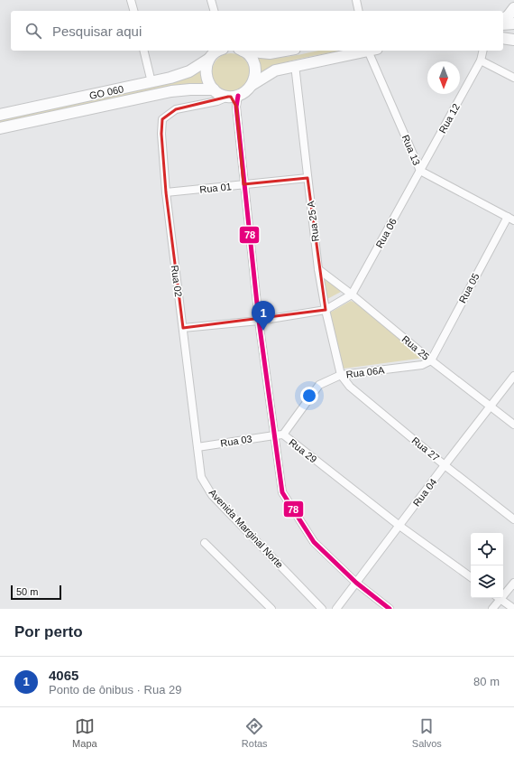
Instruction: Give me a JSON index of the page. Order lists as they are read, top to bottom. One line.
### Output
{"streets":{"main road":["GO 060"],"street":["Rua 12","Rua 13","Rua 01","Rua 25 A","Rua 06","Rua 02","Rua 05","Rua 25","Rua 06A","Rua 03","Rua 27","Rua 29","Rua 04","Avenida Marginal Norte"]},"crossings":[["GO 060","Rua 02"],["Rua 12","Rua 13"],["Rua 12","Rua 06"],["Rua 13","Rua 06"],["Rua 13","Rua 05"],["Rua 01","Rua 25 A"],["Rua 01","Rua 02"],["Rua 25 A","Rua 25"],["Rua 25 A","Rua 06A"],["Rua 25 A","Rua 27"],["Rua 06","Rua 25"],["Rua 02","Avenida Marginal Norte"],["Rua 05","Rua 25"],["Rua 05","Rua 06A"],["Rua 25","Rua 06A"],["Rua 25","Rua 04"],["Rua 06A","Rua 27"],["Rua 06A","Rua 29"],["Rua 03","Rua 29"],["Rua 03","Avenida Marginal Norte"],["Rua 27","Rua 04"],["Rua 29","Rua 04"]],"lines":["transit line 78"],"scale_bar":"50 m","north":"bottom","page":{"search":"Pesquisar aqui","pins":"1","scale":"50 m","heading":"Por perto","list":[{"mark":"1","name":"4065","note":"Ponto de ônibus · Rua 29","value":"80 m"}],"nav":["Mapa","Rotas","Salvos"]}}
